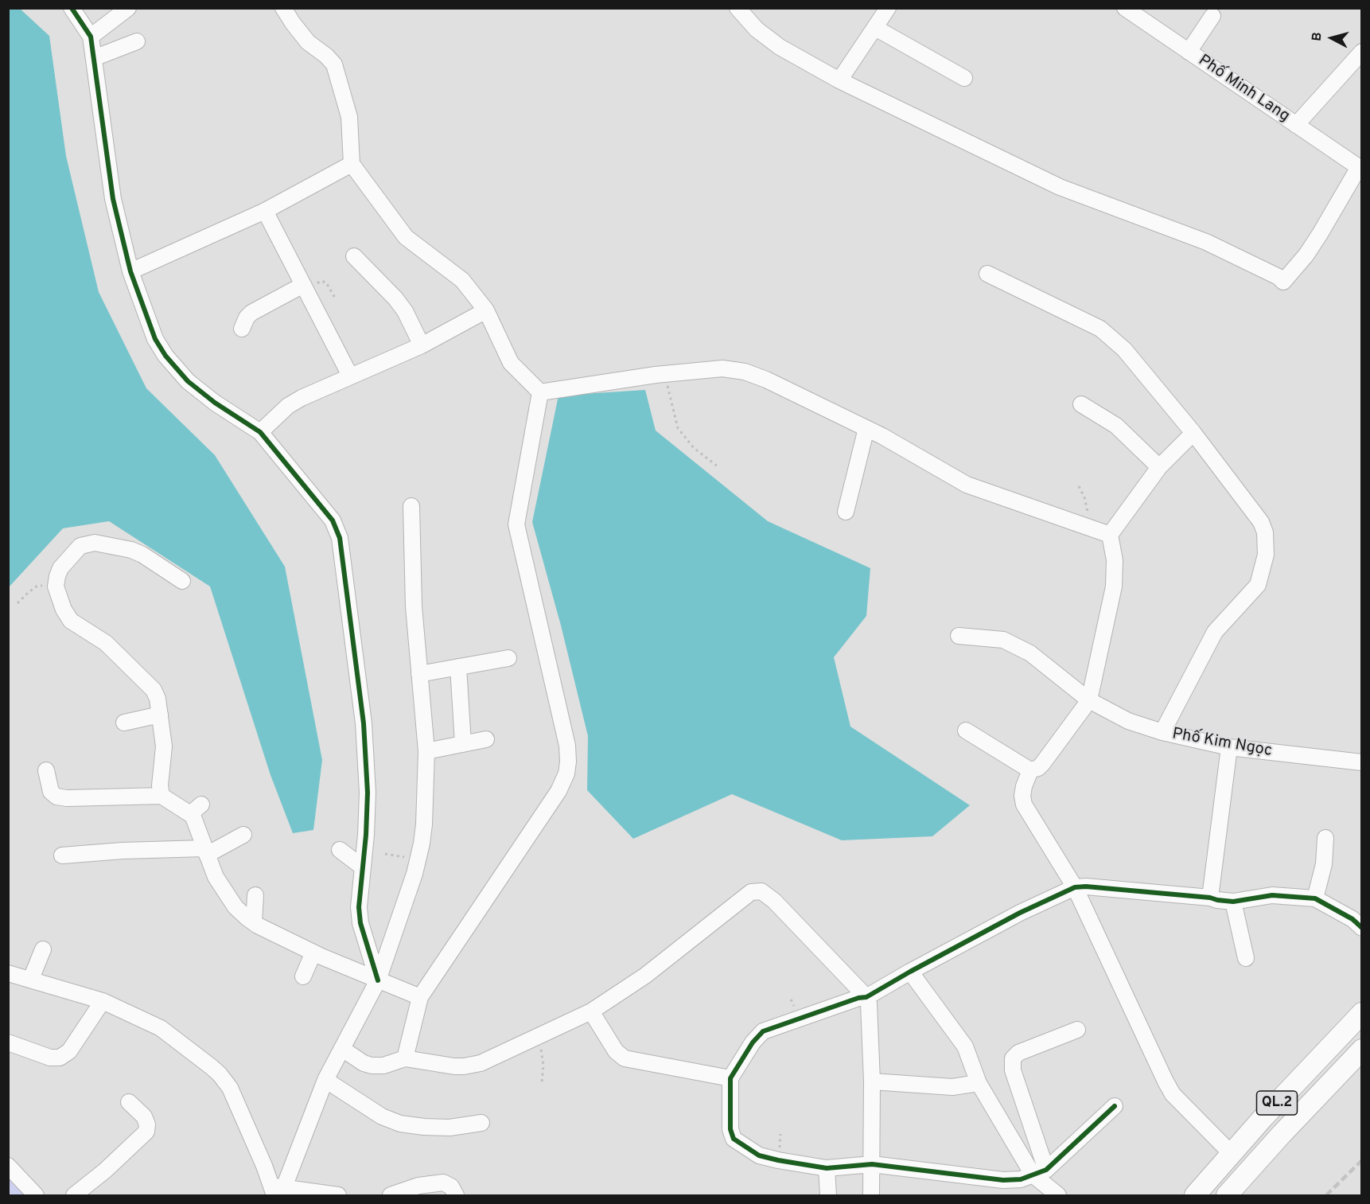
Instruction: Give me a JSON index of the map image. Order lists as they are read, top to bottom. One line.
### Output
{"streets":{"main road":["QL.2"],"street":["Phố Minh Lang","Phố Kim Ngọc"]},"north":"left"}
